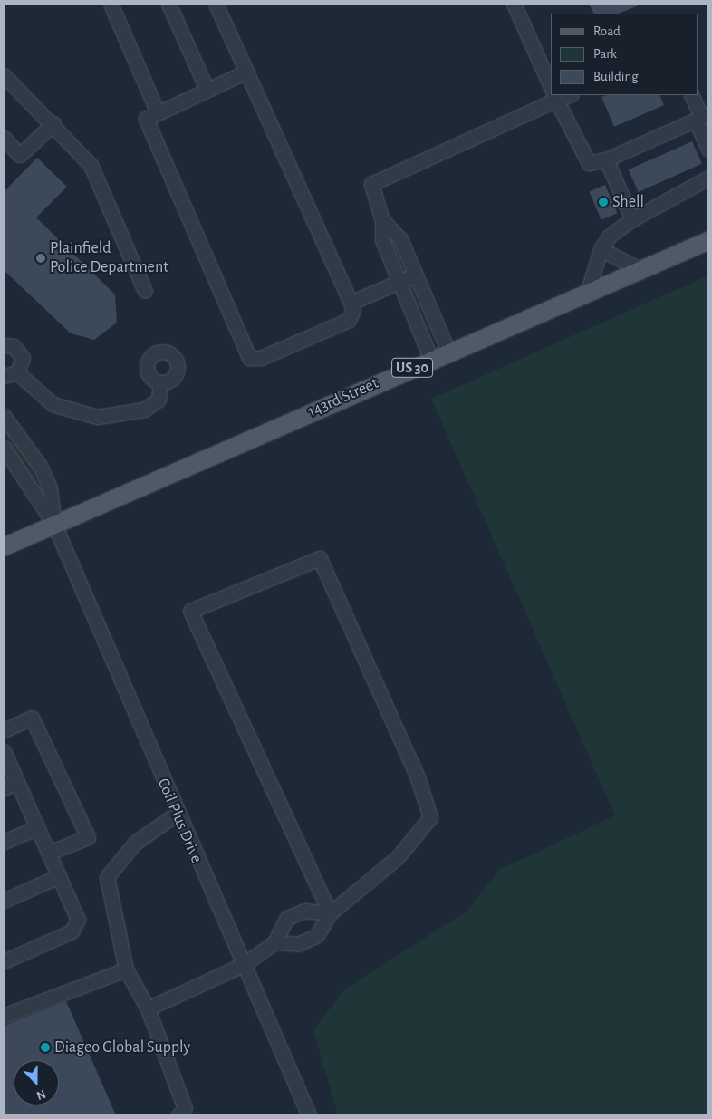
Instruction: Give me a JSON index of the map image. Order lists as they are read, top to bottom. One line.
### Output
{"streets":{"main road":["US 30","143rd Street"],"street":["Coil Plus Drive"]},"crossings":[["143rd Street","Coil Plus Drive"]],"places":["Shell","Plainfield Police Department","Diageo Global Supply"],"legend":["Road","Park","Building"],"north":"bottom"}
